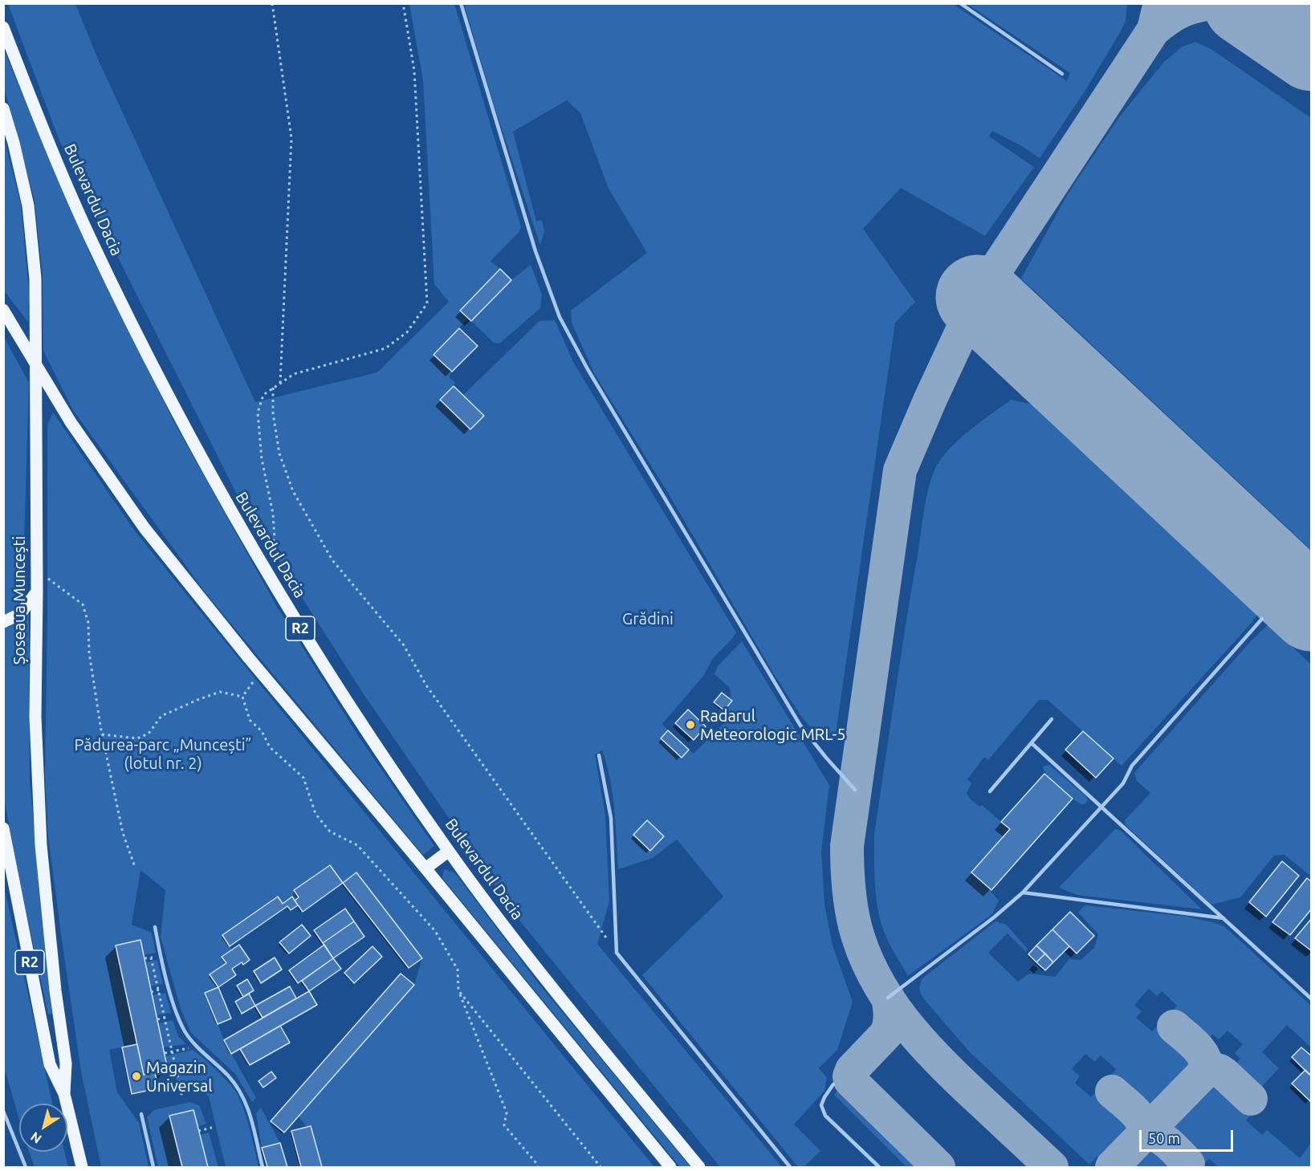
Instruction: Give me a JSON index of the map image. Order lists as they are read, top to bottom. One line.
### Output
{"streets":{"main road":["Bulevardul Dacia","Șoseaua Muncești","R2"]},"parks":["Grădini","Pădurea-parc „Muncești” (lotul nr. 2)"],"places":["Radarul Meteorologic MRL-5","Magazin Universal"],"scale_bar":"50 m","north":"bottom left"}
